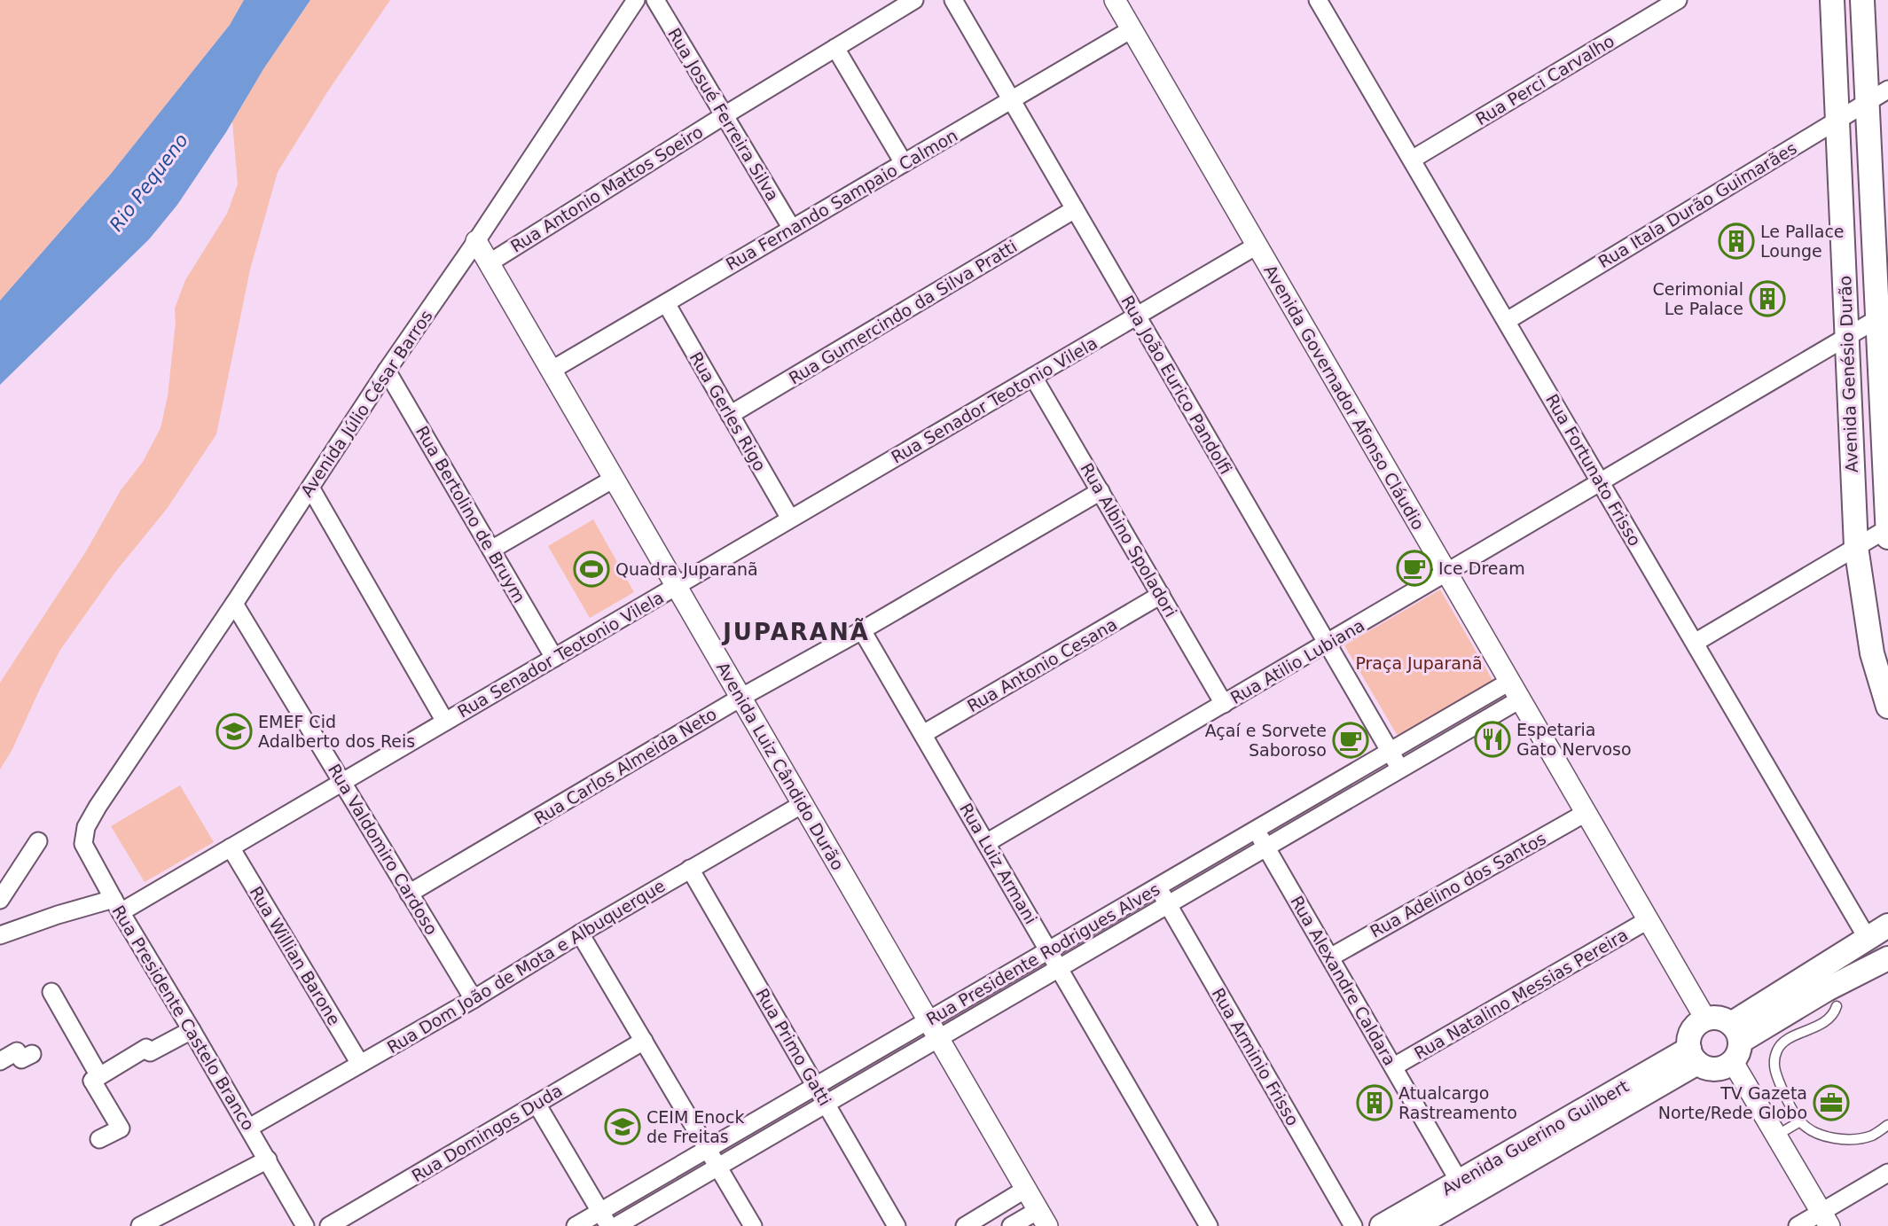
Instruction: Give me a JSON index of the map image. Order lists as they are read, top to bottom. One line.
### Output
{"streets":{"main road":["Avenida Genésio Durão","Avenida Guerino Guilbert"],"street":["Rua Perci Carvalho","Rua Josué Ferreira Silva","Rua Antonio Mattos Soeiro","Rua Fernando Sampaio Calmon","Rua Itala Durão Guimarães","Rua Gumercindo da Silva Pratti","Rua João Eurico Pandolfi","Avenida Governador Afonso Cláudio","Rua Senador Teotonio Vilela","Avenida Júlio César Barros","Rua Gerles Rigo","Rua Fortunato Frisso","Rua Bertolino de Bruym","Rua Albino Spoladori","Rua Atilio Lubiana","Rua Antonio Cesana","Rua Carlos Almeida Neto","Avenida Luiz Cândido Durão","Rua Valdomiro Cardoso","Rua Luiz Armani","Rua Adelino dos Santos","Rua Presidente Rodrigues Alves","Rua Willian Barone","Rua Dom João de Mota e Albuquerque","Rua Alexandre Caldara","Rua Natalino Messias Pereira","Rua Presidente Castelo Branco","Rua Primo Gatti","Rua Arminio Frisso","Rua Domingos Duda"]},"crossings":[["Rua Perci Carvalho","Rua Fortunato Frisso"],["Rua Josué Ferreira Silva","Rua Antonio Mattos Soeiro"],["Rua Josué Ferreira Silva","Rua Fernando Sampaio Calmon"],["Rua Antonio Mattos Soeiro","Avenida Luiz Cândido Durão"],["Rua Fernando Sampaio Calmon","Rua João Eurico Pandolfi"],["Rua Fernando Sampaio Calmon","Avenida Governador Afonso Cláudio"],["Rua Fernando Sampaio Calmon","Rua Gerles Rigo"],["Rua Fernando Sampaio Calmon","Avenida Luiz Cândido Durão"],["Rua Itala Durão Guimarães","Avenida Genésio Durão"],["Rua Itala Durão Guimarães","Rua Fortunato Frisso"],["Rua Gumercindo da Silva Pratti","Rua João Eurico Pandolfi"],["Rua Gumercindo da Silva Pratti","Rua Gerles Rigo"],["Avenida Genésio Durão","Rua Atilio Lubiana"],["Rua João Eurico Pandolfi","Rua Senador Teotonio Vilela"],["Rua João Eurico Pandolfi","Rua Atilio Lubiana"],["Rua João Eurico Pandolfi","Rua Presidente Rodrigues Alves"],["Avenida Governador Afonso Cláudio","Rua Senador Teotonio Vilela"],["Avenida Governador Afonso Cláudio","Rua Atilio Lubiana"],["Avenida Governador Afonso Cláudio","Rua Adelino dos Santos"],["Avenida Governador Afonso Cláudio","Rua Presidente Rodrigues Alves"],["Avenida Governador Afonso Cláudio","Rua Natalino Messias Pereira"],["Avenida Governador Afonso Cláudio","Avenida Guerino Guilbert"],["Rua Senador Teotonio Vilela","Rua Gerles Rigo"],["Rua Senador Teotonio Vilela","Rua Bertolino de Bruym"],["Rua Senador Teotonio Vilela","Rua Albino Spoladori"],["Rua Senador Teotonio Vilela","Avenida Luiz Cândido Durão"],["Rua Senador Teotonio Vilela","Rua Valdomiro Cardoso"],["Rua Senador Teotonio Vilela","Rua Willian Barone"],["Rua Senador Teotonio Vilela","Rua Presidente Castelo Branco"],["Avenida Júlio César Barros","Rua Bertolino de Bruym"],["Avenida Júlio César Barros","Avenida Luiz Cândido Durão"],["Avenida Júlio César Barros","Rua Valdomiro Cardoso"],["Avenida Júlio César Barros","Rua Presidente Castelo Branco"],["Rua Fortunato Frisso","Rua Atilio Lubiana"],["Rua Albino Spoladori","Rua Atilio Lubiana"],["Rua Albino Spoladori","Rua Antonio Cesana"],["Rua Albino Spoladori","Rua Carlos Almeida Neto"],["Rua Atilio Lubiana","Rua Luiz Armani"],["Rua Antonio Cesana","Rua Luiz Armani"],["Rua Carlos Almeida Neto","Avenida Luiz Cândido Durão"],["Rua Carlos Almeida Neto","Rua Valdomiro Cardoso"],["Rua Carlos Almeida Neto","Rua Luiz Armani"],["Avenida Luiz Cândido Durão","Rua Presidente Rodrigues Alves"],["Avenida Luiz Cândido Durão","Rua Dom João de Mota e Albuquerque"],["Rua Valdomiro Cardoso","Rua Dom João de Mota e Albuquerque"],["Rua Luiz Armani","Rua Presidente Rodrigues Alves"],["Rua Adelino dos Santos","Rua Alexandre Caldara"],["Rua Presidente Rodrigues Alves","Rua Alexandre Caldara"],["Rua Presidente Rodrigues Alves","Rua Primo Gatti"],["Rua Presidente Rodrigues Alves","Rua Arminio Frisso"],["Rua Willian Barone","Rua Dom João de Mota e Albuquerque"],["Rua Dom João de Mota e Albuquerque","Rua Presidente Castelo Branco"],["Rua Dom João de Mota e Albuquerque","Rua Primo Gatti"],["Rua Alexandre Caldara","Rua Natalino Messias Pereira"],["Rua Alexandre Caldara","Avenida Guerino Guilbert"]],"districts":["JUPARANÃ"],"water":["Rio Pequeno"],"parks":["Praça Juparanã"],"places":{"building":["Le Pallace Lounge","Cerimonial Le Palace","Atualcargo Rastreamento"],"cafe":["Ice Dream","Açaí e Sorvete Saboroso"],"sports":["Quadra Juparanã"],"school or university":["EMEF Cid Adalberto dos Reis","CEIM Enock de Freitas"],"restaurant":["Espetaria Gato Nervoso"],"office":["TV Gazeta Norte/Rede Globo"]}}
